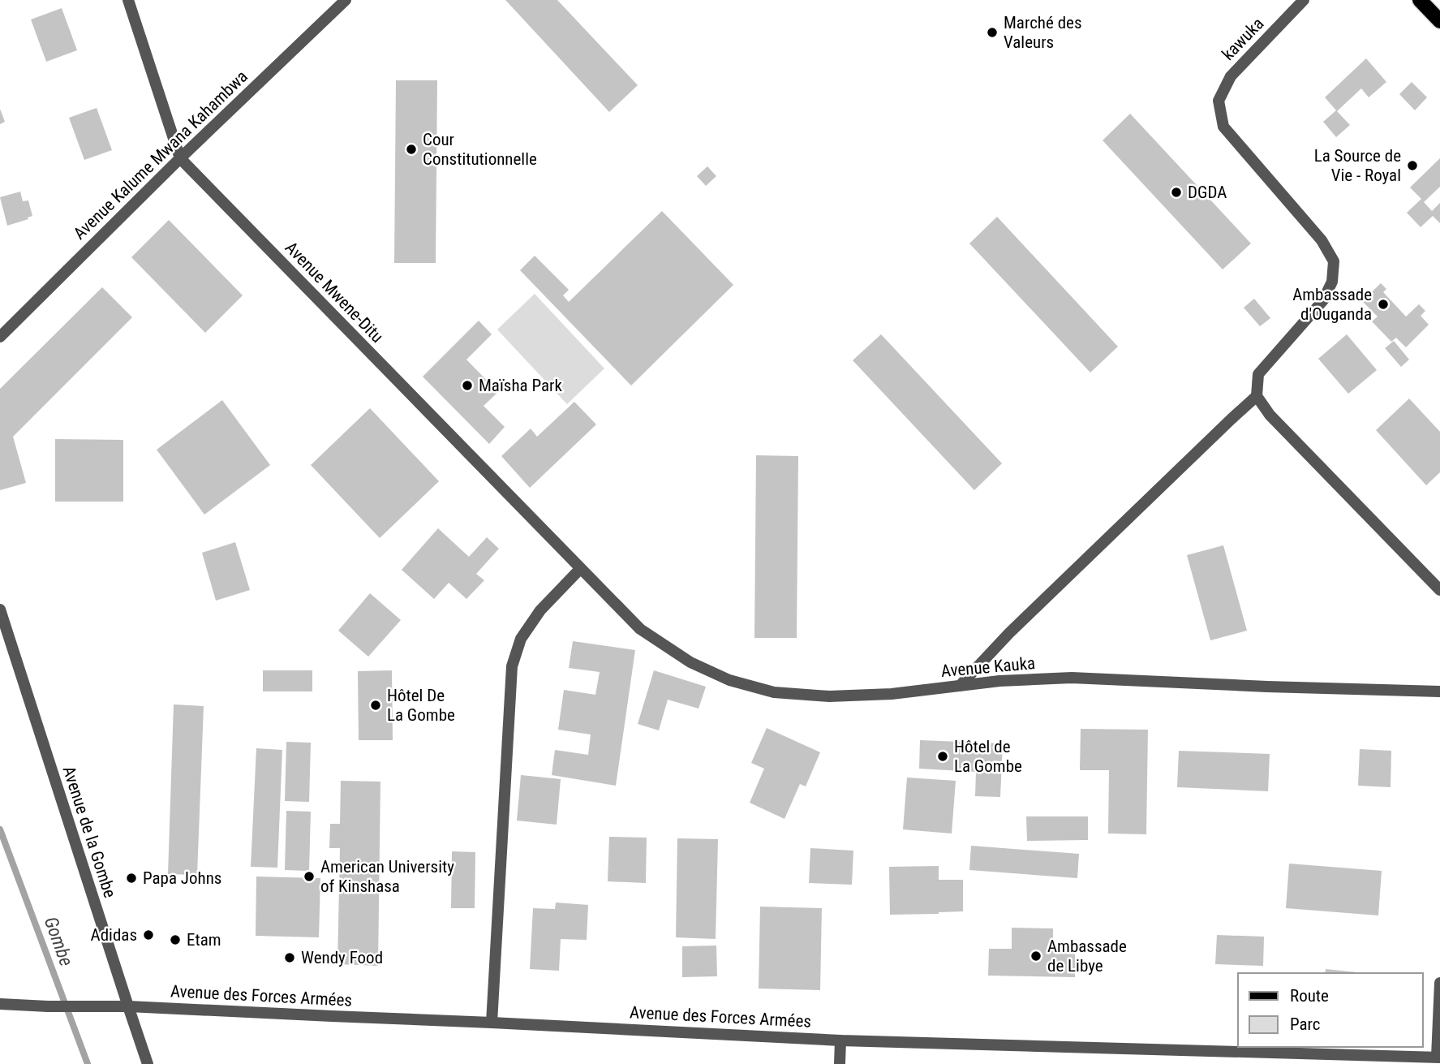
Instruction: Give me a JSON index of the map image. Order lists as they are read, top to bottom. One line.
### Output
{"streets":{"street":["kawuka","Avenue Kalume Mwana Kahambwa","Avenue Mwene-Ditu","Avenue Kauka","Avenue de la Gombe","Avenue des Forces Armées"]},"crossings":[["Avenue Kalume Mwana Kahambwa","Avenue Mwene-Ditu"],["Avenue Mwene-Ditu","Avenue Kauka"],["Avenue de la Gombe","Avenue des Forces Armées"]],"water":["Gombe"],"places":["Marché des Valeurs","Cour Constitutionnelle","La Source de Vie - Royal","DGDA","Ambassade d'Ouganda","Maïsha Park","Hôtel De La Gombe","Hôtel de La Gombe","American University of Kinshasa","Papa Johns","Adidas","Etam","Ambassade de Libye","Wendy Food"],"legend":["Route","Parc"]}
